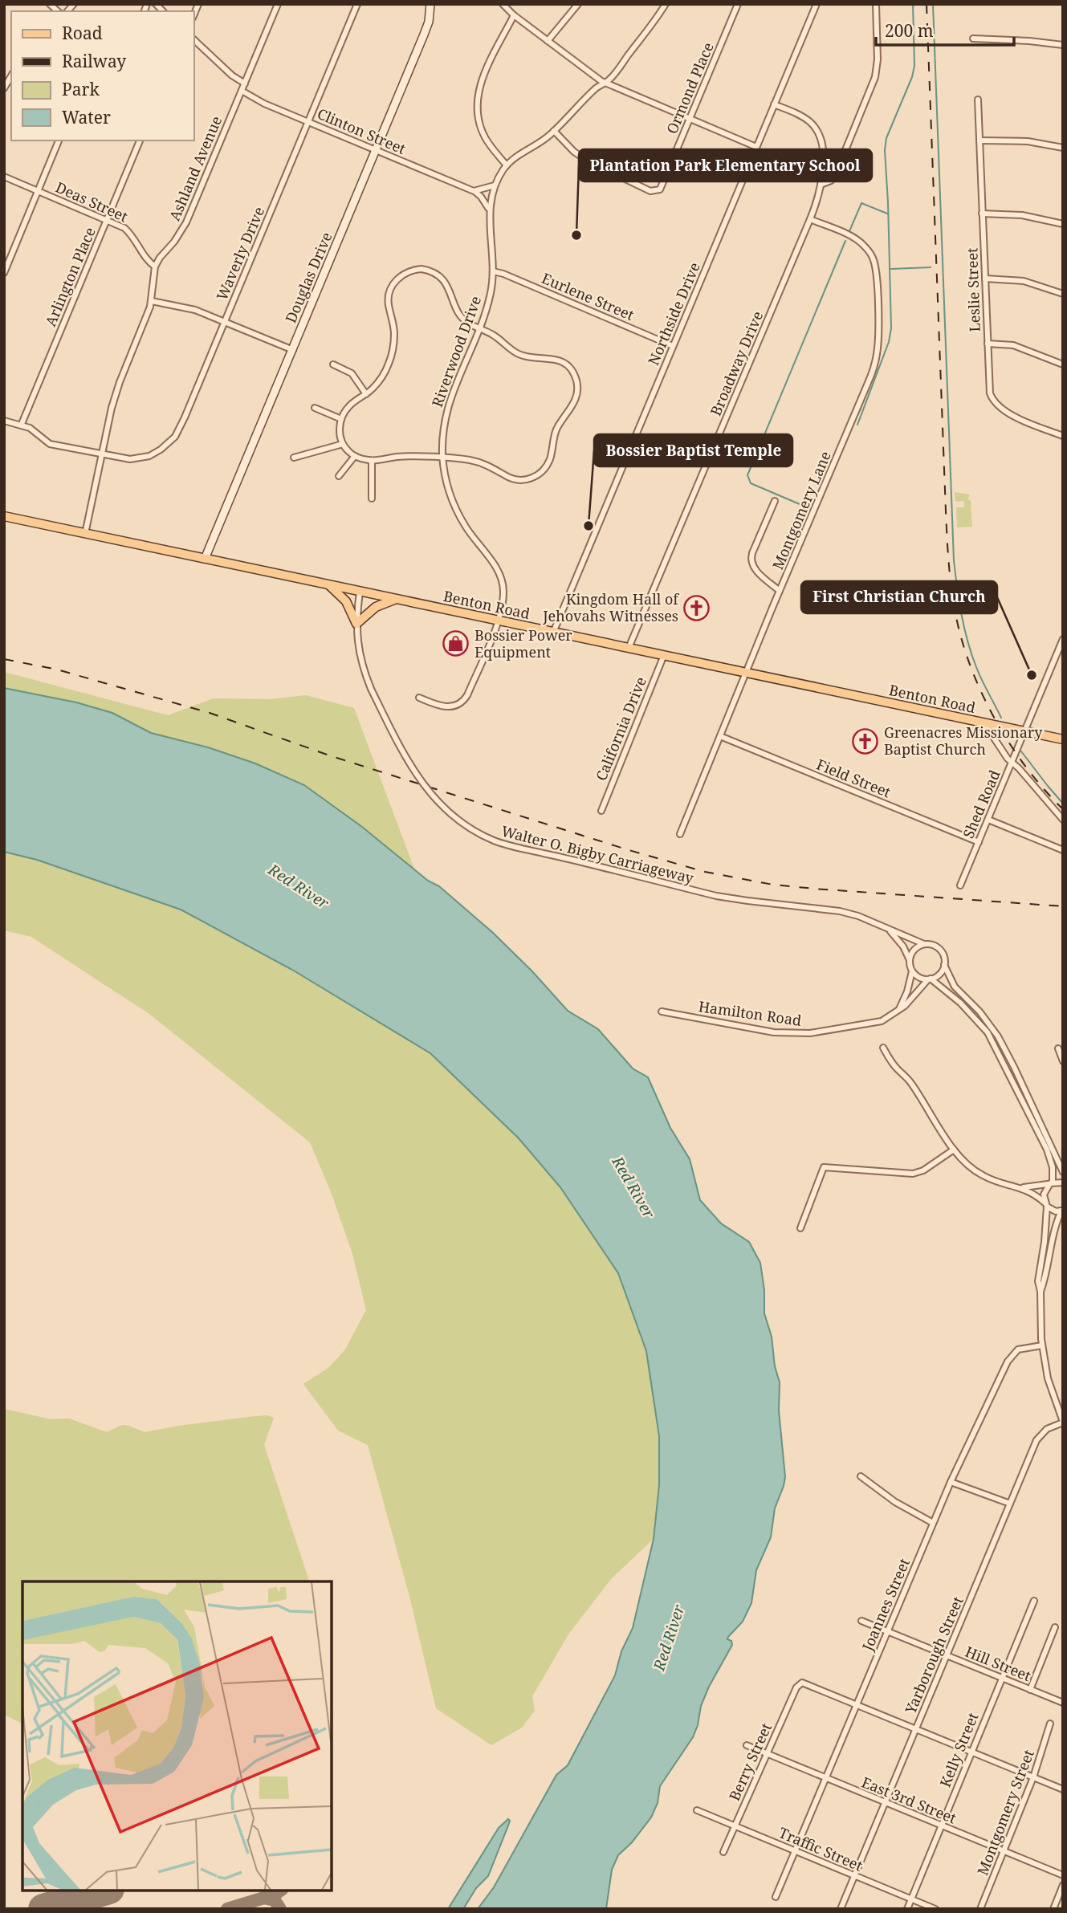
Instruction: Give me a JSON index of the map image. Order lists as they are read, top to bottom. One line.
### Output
{"streets":{"main road":["Benton Road"],"street":["Ormond Place","Clinton Street","Ashland Avenue","Deas Street","Waverly Drive","Arlington Place","Douglas Drive","Leslie Street","Eurlene Street","Northside Drive","Riverwood Drive","Broadway Drive","Montgomery Lane","California Drive","Field Street","Shed Road","Walter O. Bigby Carriageway","Hamilton Road","Joannes Street","Yarborough Street","Hill Street","Kelly Street","Berry Street","East 3rd Street","Montgomery Street","Traffic Street"]},"crossings":[["Clinton Street","Ashland Avenue"],["Clinton Street","Waverly Drive"],["Clinton Street","Douglas Drive"],["Clinton Street","Riverwood Drive"],["Ashland Avenue","Deas Street"],["Ashland Avenue","Waverly Drive"],["Ashland Avenue","Benton Road"],["Deas Street","Arlington Place"],["Waverly Drive","Arlington Place"],["Douglas Drive","Benton Road"],["Eurlene Street","Northside Drive"],["Eurlene Street","Riverwood Drive"],["Northside Drive","Broadway Drive"],["Northside Drive","Benton Road"],["Riverwood Drive","Benton Road"],["Broadway Drive","Montgomery Lane"],["Broadway Drive","Benton Road"],["Montgomery Lane","Benton Road"],["Montgomery Lane","Field Street"],["Benton Road","California Drive"],["Benton Road","Shed Road"],["Benton Road","Walter O. Bigby Carriageway"],["Field Street","Shed Road"],["Walter O. Bigby Carriageway","Hamilton Road"],["Joannes Street","Hill Street"],["Joannes Street","Berry Street"],["Joannes Street","East 3rd Street"],["Joannes Street","Traffic Street"],["Yarborough Street","Hill Street"],["Yarborough Street","East 3rd Street"],["Yarborough Street","Traffic Street"],["Hill Street","Kelly Street"],["Kelly Street","East 3rd Street"],["Kelly Street","Traffic Street"],["Berry Street","East 3rd Street"],["Berry Street","Traffic Street"],["East 3rd Street","Montgomery Street"]],"water":["Red River"],"places":{"other":["Plantation Park Elementary School","Bossier Baptist Temple","First Christian Church"],"church":["Kingdom Hall of Jehovahs Witnesses","Greenacres Missionary Baptist Church"],"shop":["Bossier Power Equipment"]},"legend":["Road","Railway","Park","Water"],"scale_bar":"200 m"}
